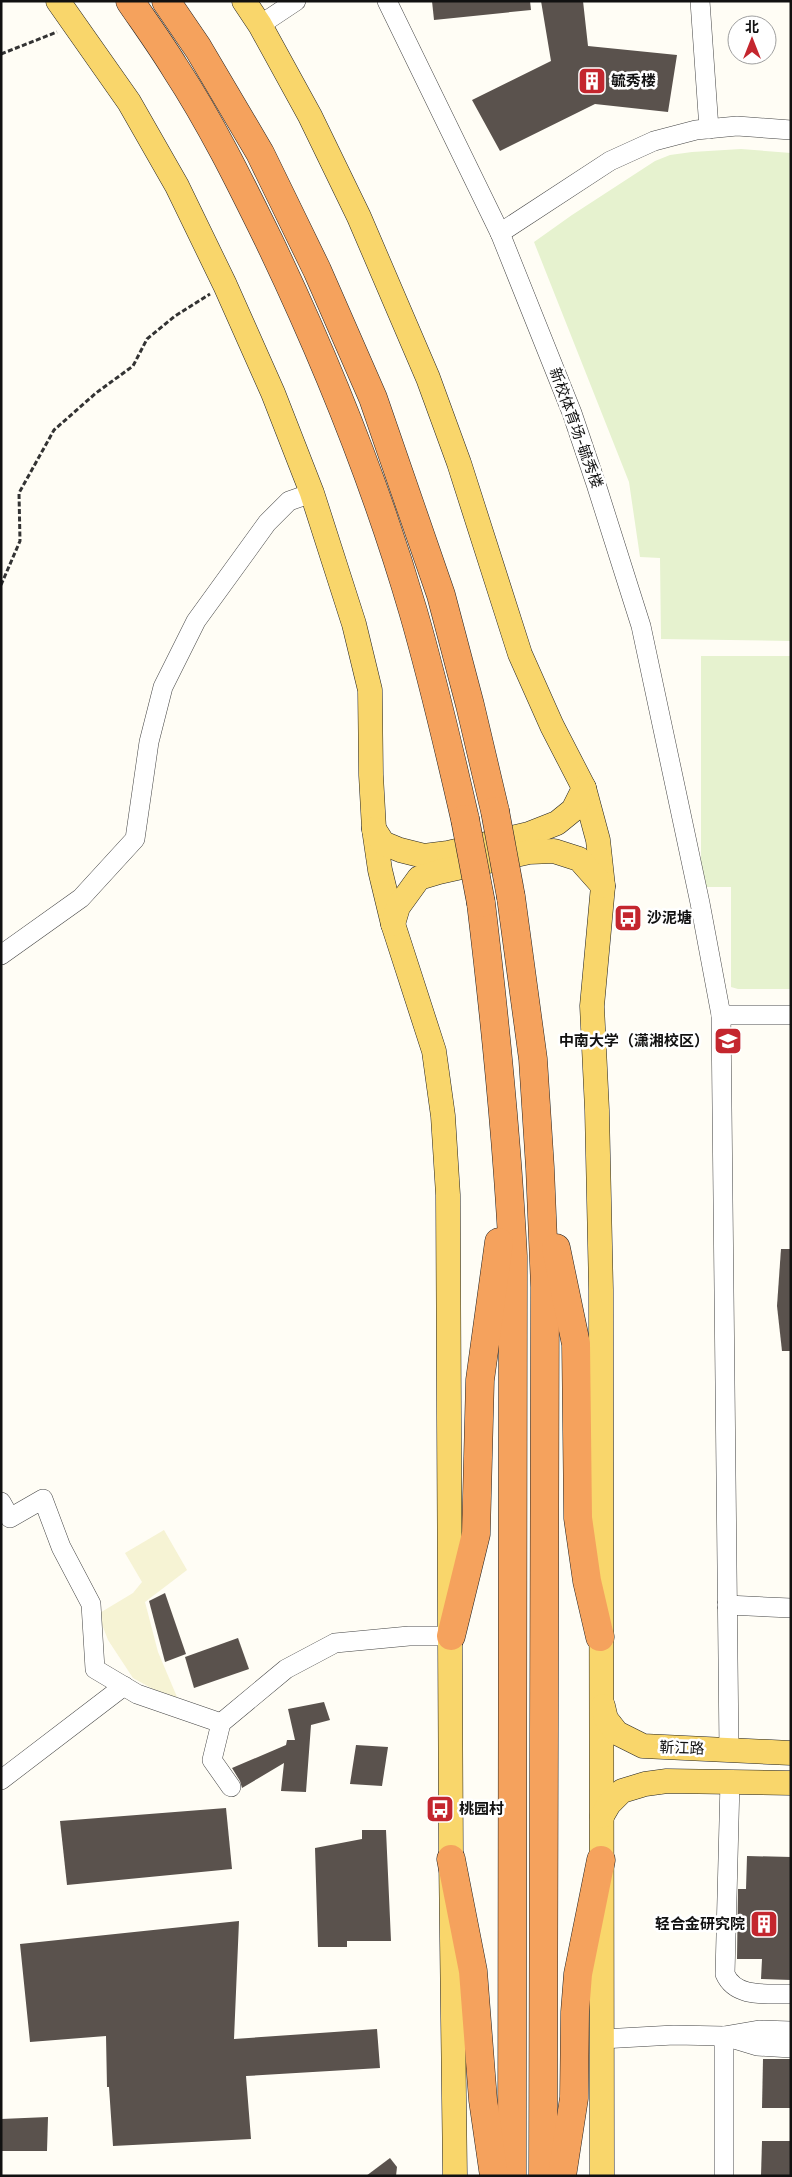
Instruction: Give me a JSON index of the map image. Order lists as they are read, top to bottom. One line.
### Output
{"streets":{"main road":["靳江路"],"street":["新校体育场-毓秀楼"]},"crossings":[["新校体育场-毓秀楼","靳江路"]],"places":{"building":["毓秀楼","轻合金研究院"],"bus stop":["沙泥塘","桃园村"],"school or university":["中南大学（潇湘校区）"]},"north":"top"}
